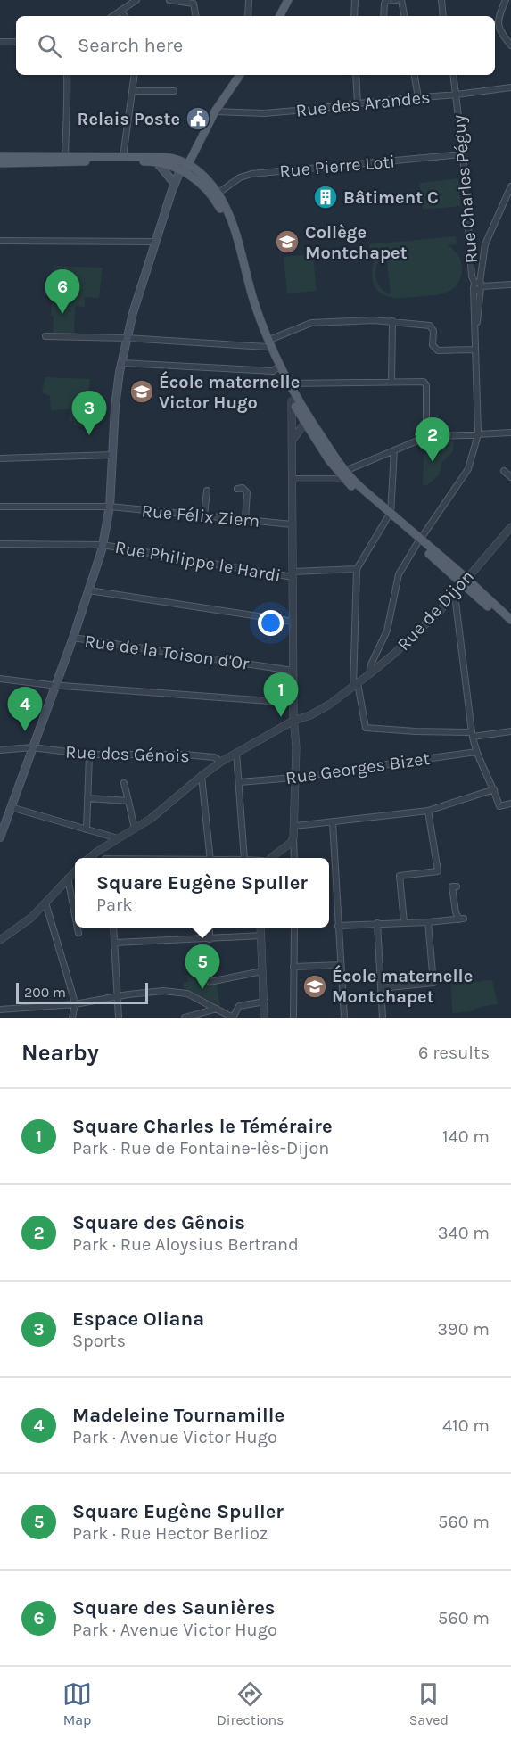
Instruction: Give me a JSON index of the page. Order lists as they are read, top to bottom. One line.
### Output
{"streets":{"street":["Rue des Arandes","Rue Pierre Loti","Rue Charles Péguy","Rue Félix Ziem","Rue Philippe le Hardi","Rue de Dijon","Rue de la Toison d'Or","Rue des Génois","Rue Georges Bizet"]},"crossings":[["Rue des Arandes","Rue Charles Péguy"],["Rue Pierre Loti","Rue Charles Péguy"],["Rue de Dijon","Rue des Génois"]],"places":{"public building":["Relais Poste"],"building":["Bâtiment C"],"school or university":["Collège Montchapet","École maternelle Victor Hugo","École maternelle Montchapet"]},"scale_bar":"200 m","page":{"search":"Search here","pins":["6","3","2","1","4","5"],"popup":["Square Eugène Spuller","Park"],"scale":"200 m","heading":["Nearby","6 results"],"list":[{"mark":"1","name":"Square Charles le Téméraire","note":"Park · Rue de Fontaine-lès-Dijon","value":"140 m"},{"mark":"2","name":"Square des Gênois","note":"Park · Rue Aloysius Bertrand","value":"340 m"},{"mark":"3","name":"Espace Oliana","note":"Sports","value":"390 m"},{"mark":"4","name":"Madeleine Tournamille","note":"Park · Avenue Victor Hugo","value":"410 m"},{"mark":"5","name":"Square Eugène Spuller","note":"Park · Rue Hector Berlioz","value":"560 m"},{"mark":"6","name":"Square des Saunières","note":"Park · Avenue Victor Hugo","value":"560 m"}],"nav":["Map","Directions","Saved"]}}
